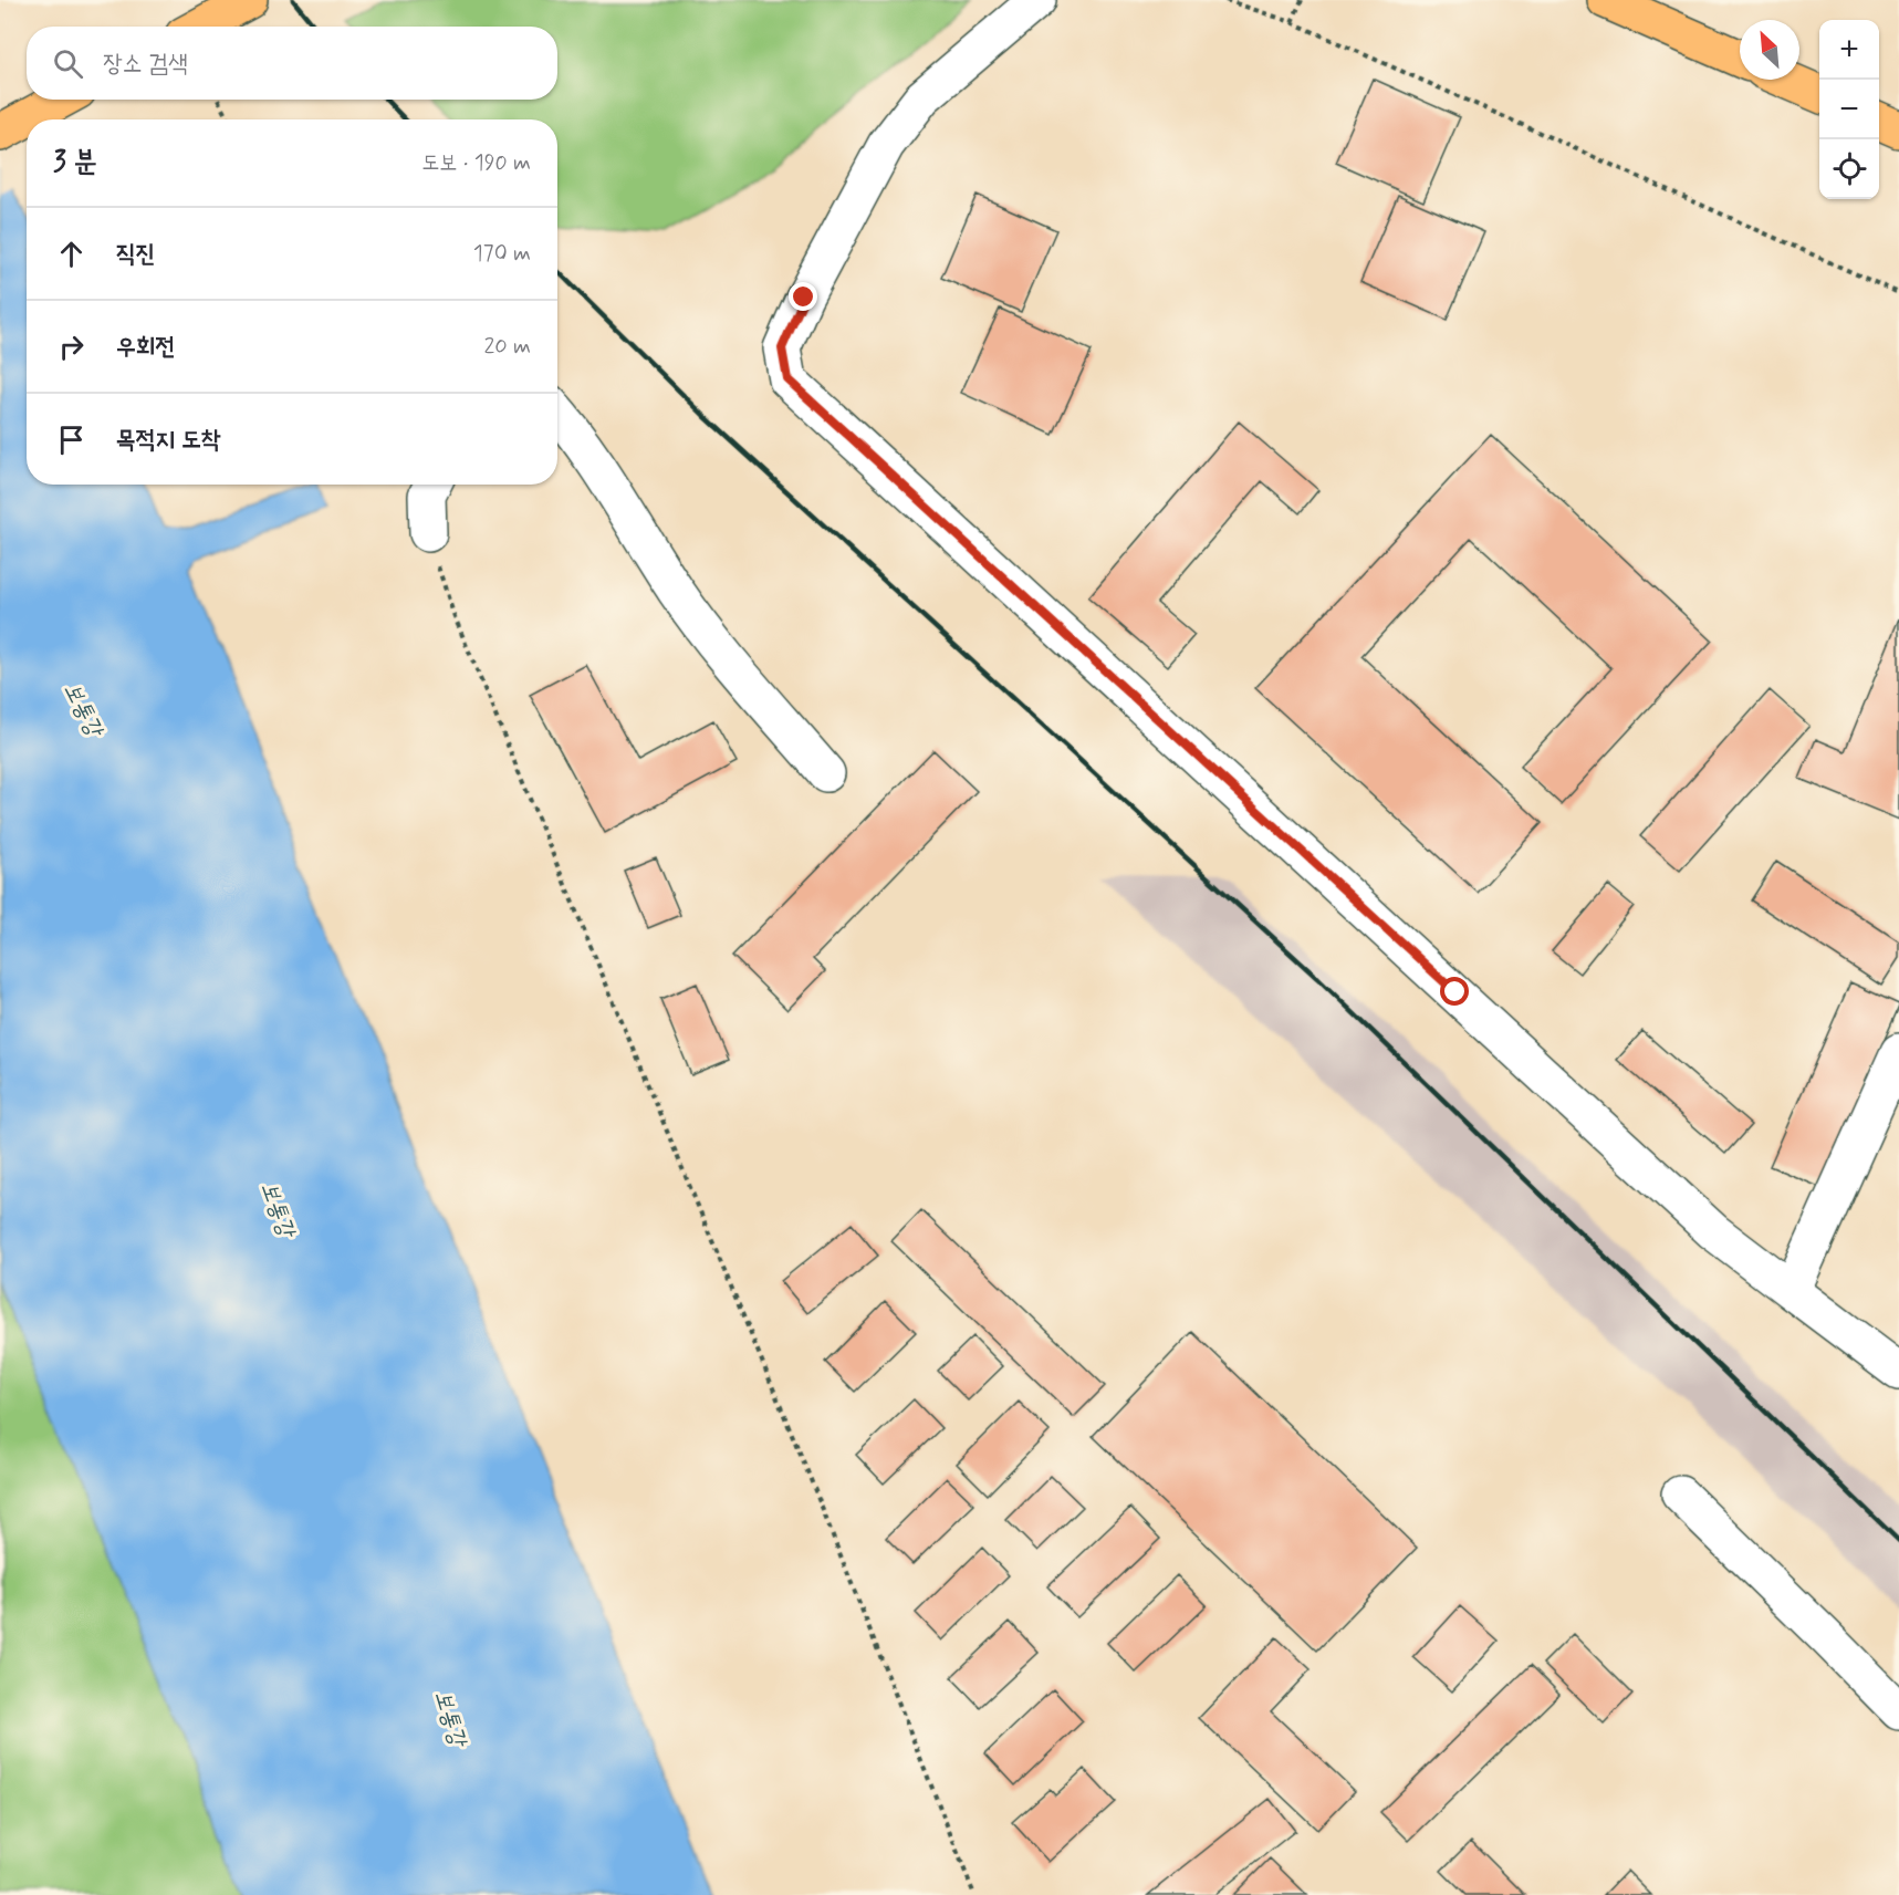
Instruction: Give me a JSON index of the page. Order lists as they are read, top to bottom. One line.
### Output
{"water":["보통강"],"north":"top left","page":{"map_buttons":["+","−"],"search":"장소 검색","heading":["3 분","도보 · 190 m"],"list":[["직진","170 m"],["우회전","20 m"],"목적지 도착"]}}
